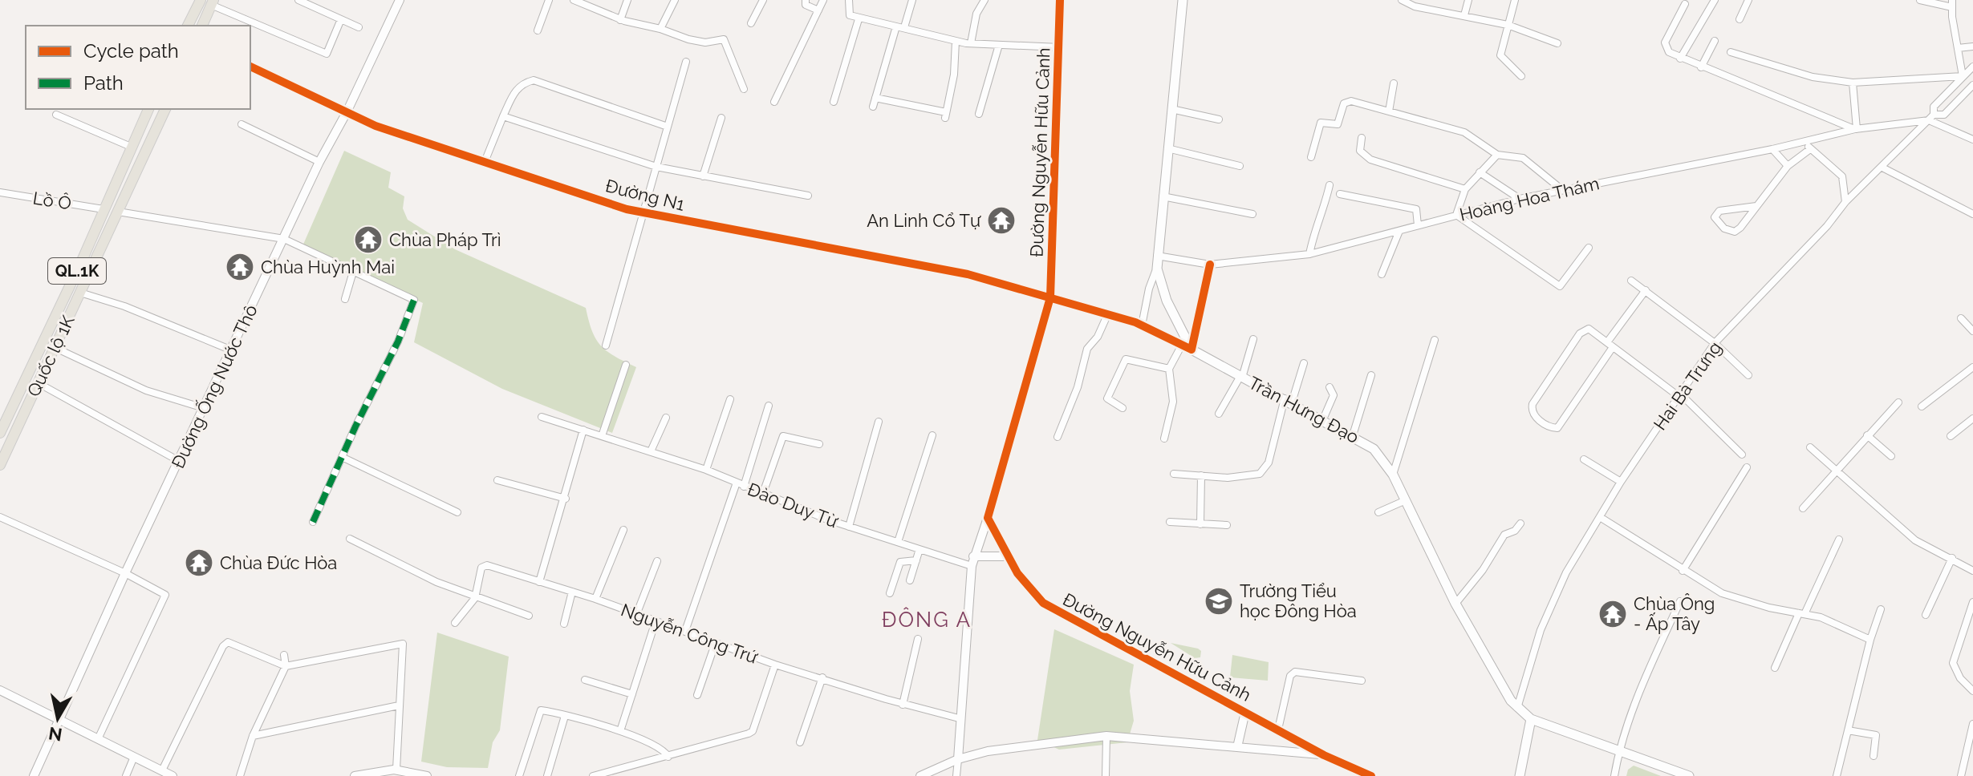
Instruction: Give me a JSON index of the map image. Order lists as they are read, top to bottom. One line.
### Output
{"streets":{"main road":["QL.1K","Quốc lộ 1K","Trần Hưng Đạo"],"street":["Đường Nguyễn Hữu Cảnh","Đường N1","Hoàng Hoa Thám","Lồ Ô","Hai Bà Trưng","Đường Ống Nước Thô","Đào Duy Từ","Nguyễn Công Trứ"]},"crossings":[["Đường Nguyễn Hữu Cảnh","Đường N1"],["Đường N1","Đường Ống Nước Thô"],["Đường N1","Trần Hưng Đạo"],["Hoàng Hoa Thám","Hai Bà Trưng"],["Lồ Ô","Quốc lộ 1K"],["Hai Bà Trưng","Trần Hưng Đạo"]],"districts":["ĐÔNG A"],"places":{"temple":["An Linh Cổ Tự","Chùa Pháp Trì","Chùa Huỳnh Mai","Chùa Đức Hòa","Chùa Ông - Ấp Tây"],"school or university":["Trường Tiểu học Đông Hòa"]},"legend":["Cycle path","Path"],"north":"bottom"}
